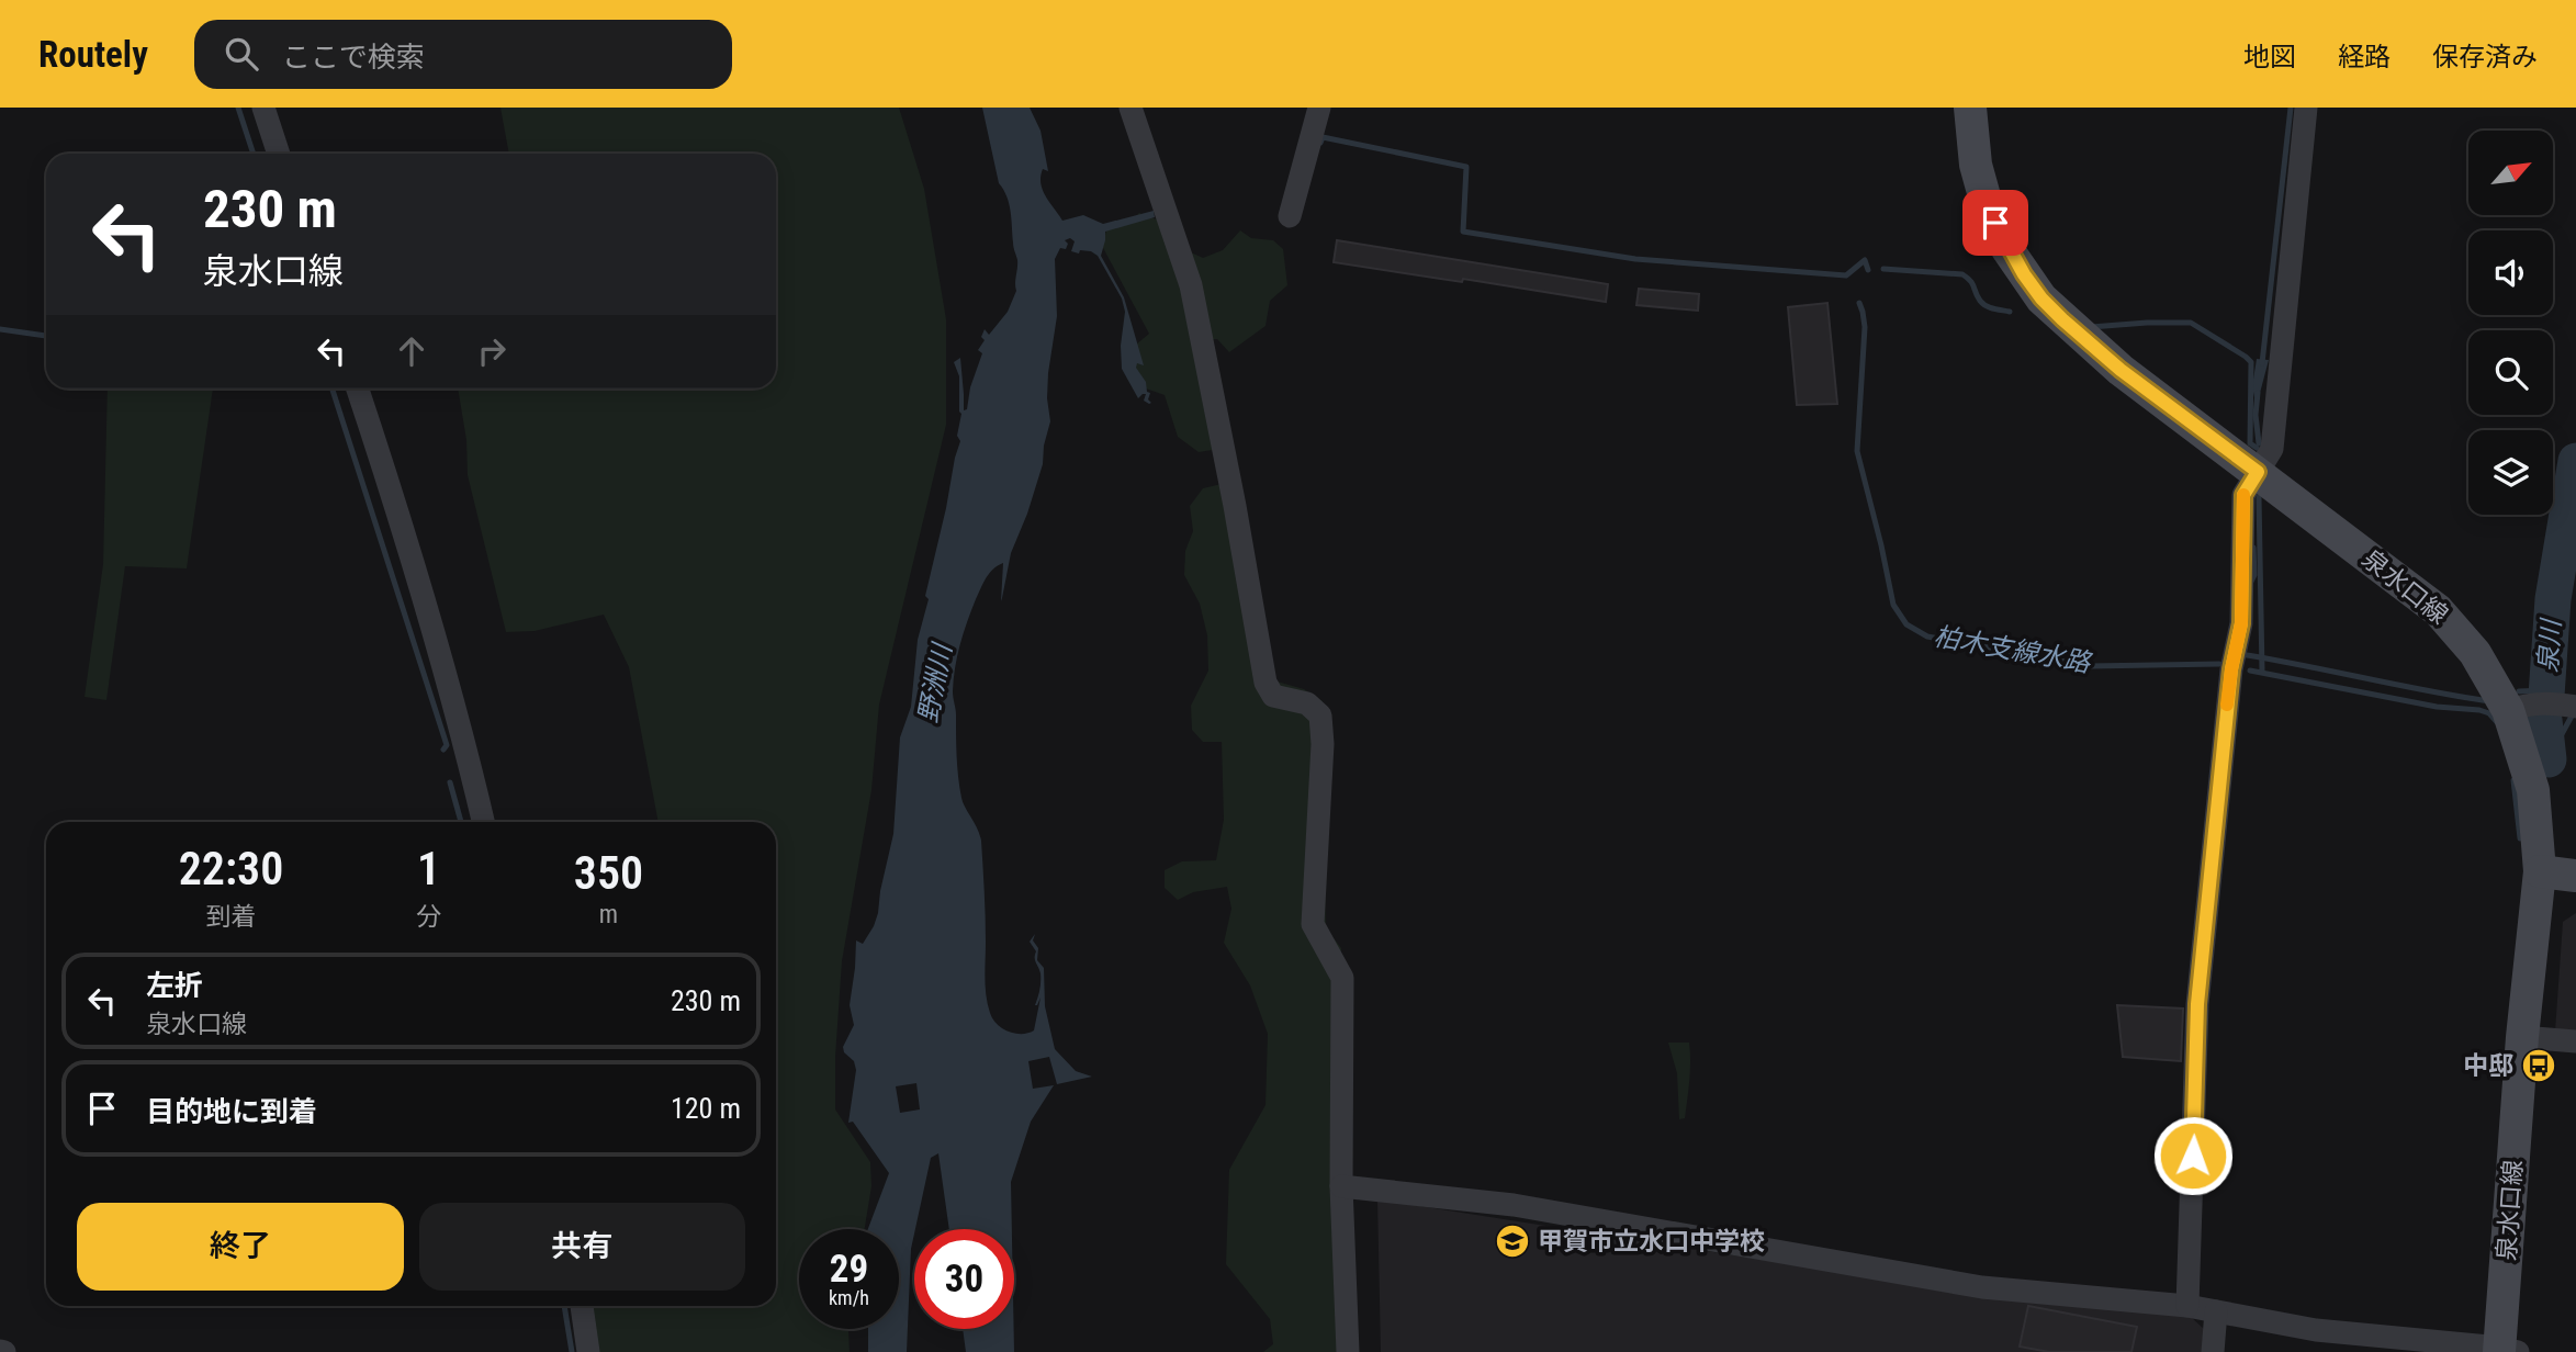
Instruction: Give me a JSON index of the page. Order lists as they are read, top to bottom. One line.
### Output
{"streets":{"main road":["泉水口線"]},"water":["泉川","柏木支線水路","野洲川"],"places":{"bus stop":["中邸"],"school or university":["甲賀市立水口中学校"]},"north":"top right","page":{"header":"Routely","search":"ここで検索","nav":["地図","経路","保存済み"],"turn":["230 m","泉水口線"],"eta":["22:30","到着","1","分","350","m"],"list":[{"name":"左折","note":"泉水口線","value":"230 m"},{"name":"目的地に到着","value":"120 m"}],"buttons":["終了","共有"],"speed":"29 km/h","limit":"30"}}
